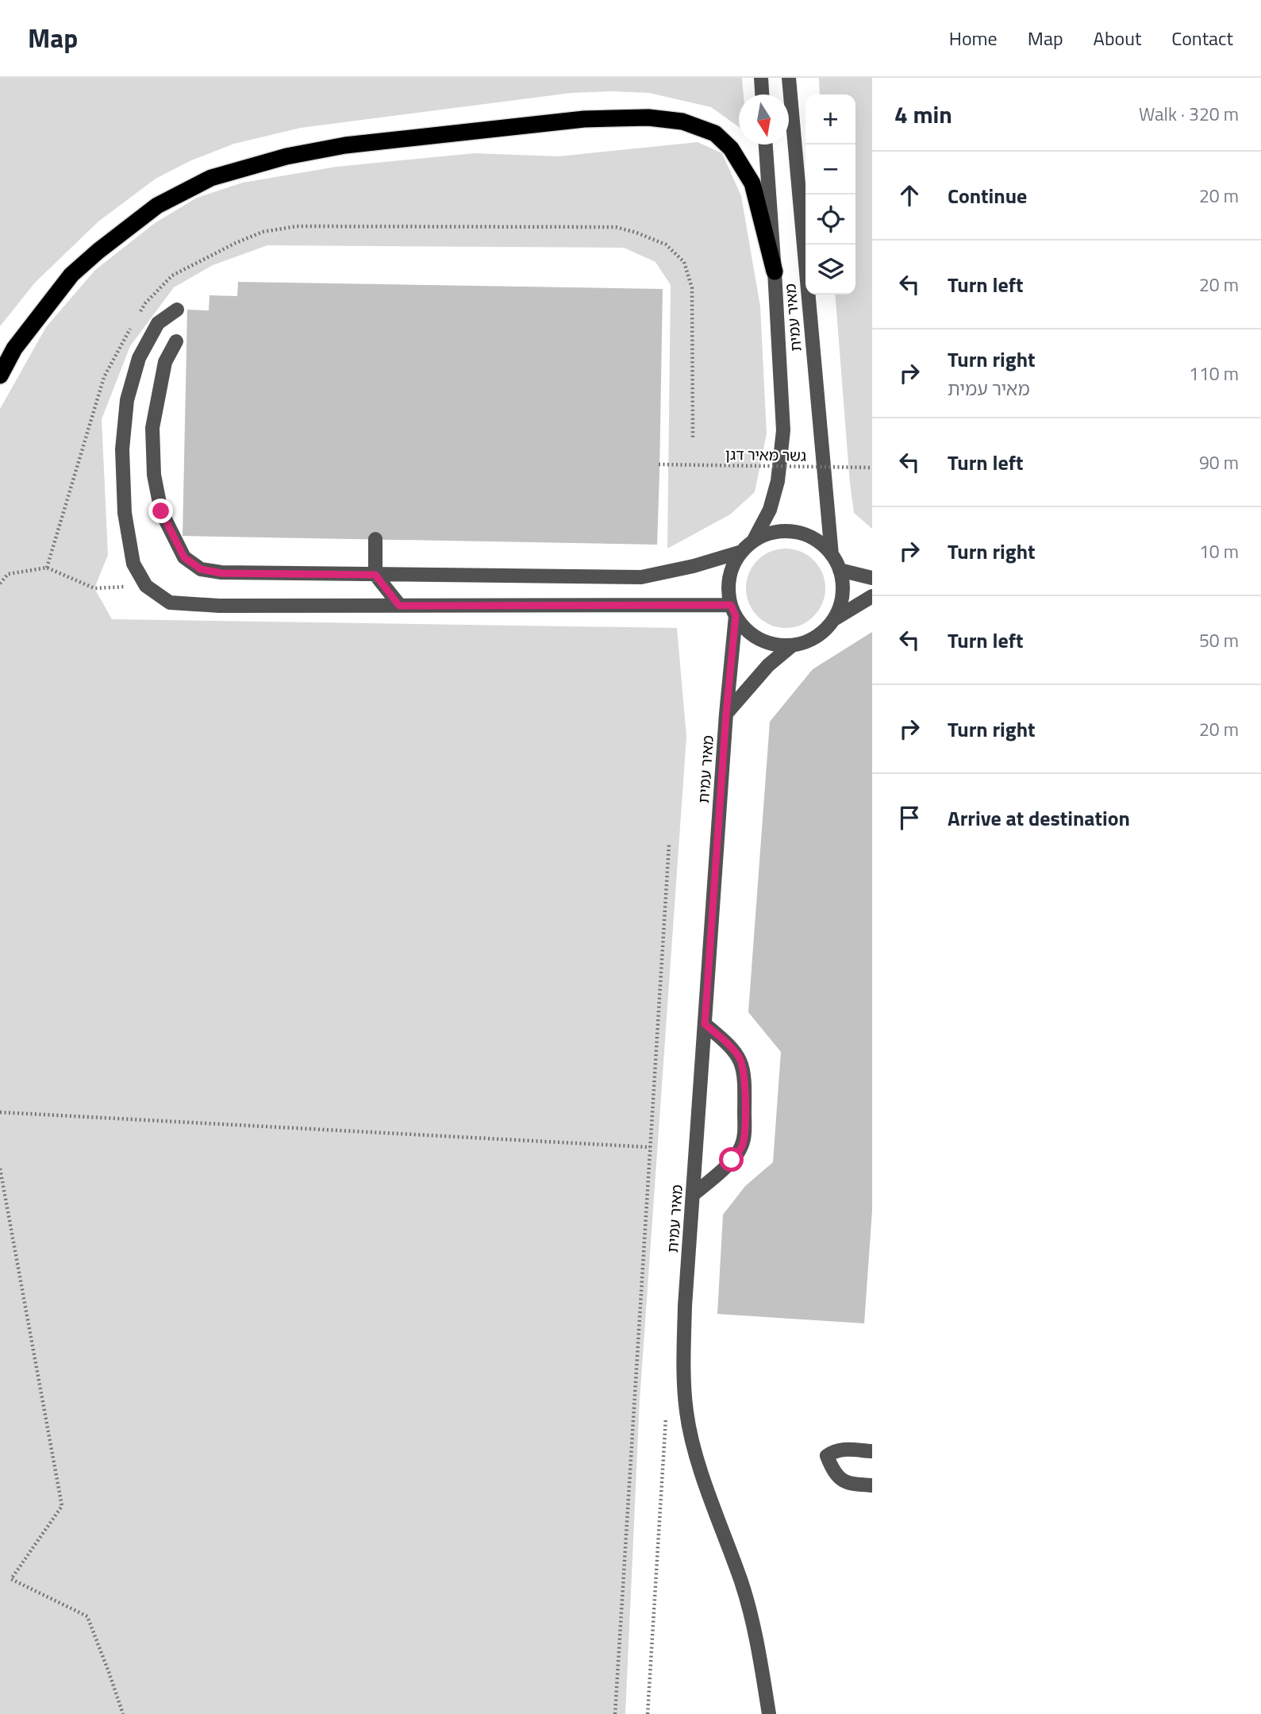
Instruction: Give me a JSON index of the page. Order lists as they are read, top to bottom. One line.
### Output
{"streets":{"street":["מאיר עמית"],"path":["גשר מאיר דגן"]},"north":"bottom","page":{"header":"Map","nav":["Home","Map","About","Contact"],"heading":["4 min","Walk · 320 m"],"map_buttons":["+","−"],"list":[["Continue","20 m"],["Turn left","20 m"],["Turn right","מאיר עמית","110 m"],["Turn left","90 m"],["Turn right","10 m"],["Turn left","50 m"],["Turn right","20 m"],"Arrive at destination"]}}
